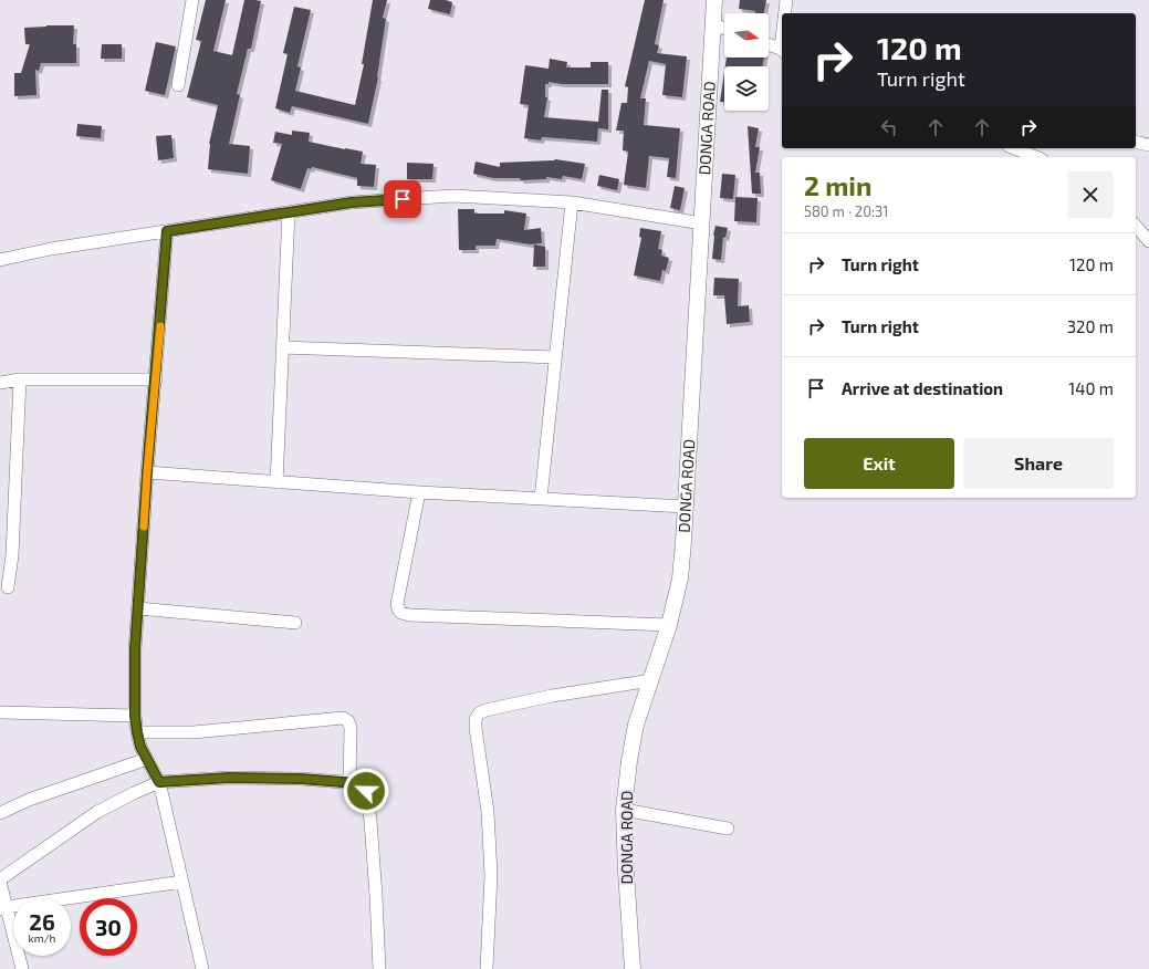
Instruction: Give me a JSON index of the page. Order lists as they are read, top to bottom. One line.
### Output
{"streets":{"street":["DONGA ROAD"]},"north":"right","page":{"turn":["120 m","Turn right"],"heading":["2 min","580 m · 20:31"],"list":[{"name":"Turn right","value":"120 m"},{"name":"Turn right","value":"320 m"},{"name":"Arrive at destination","value":"140 m"}],"buttons":["Exit","Share"],"speed":"26 km/h","limit":"30"}}
